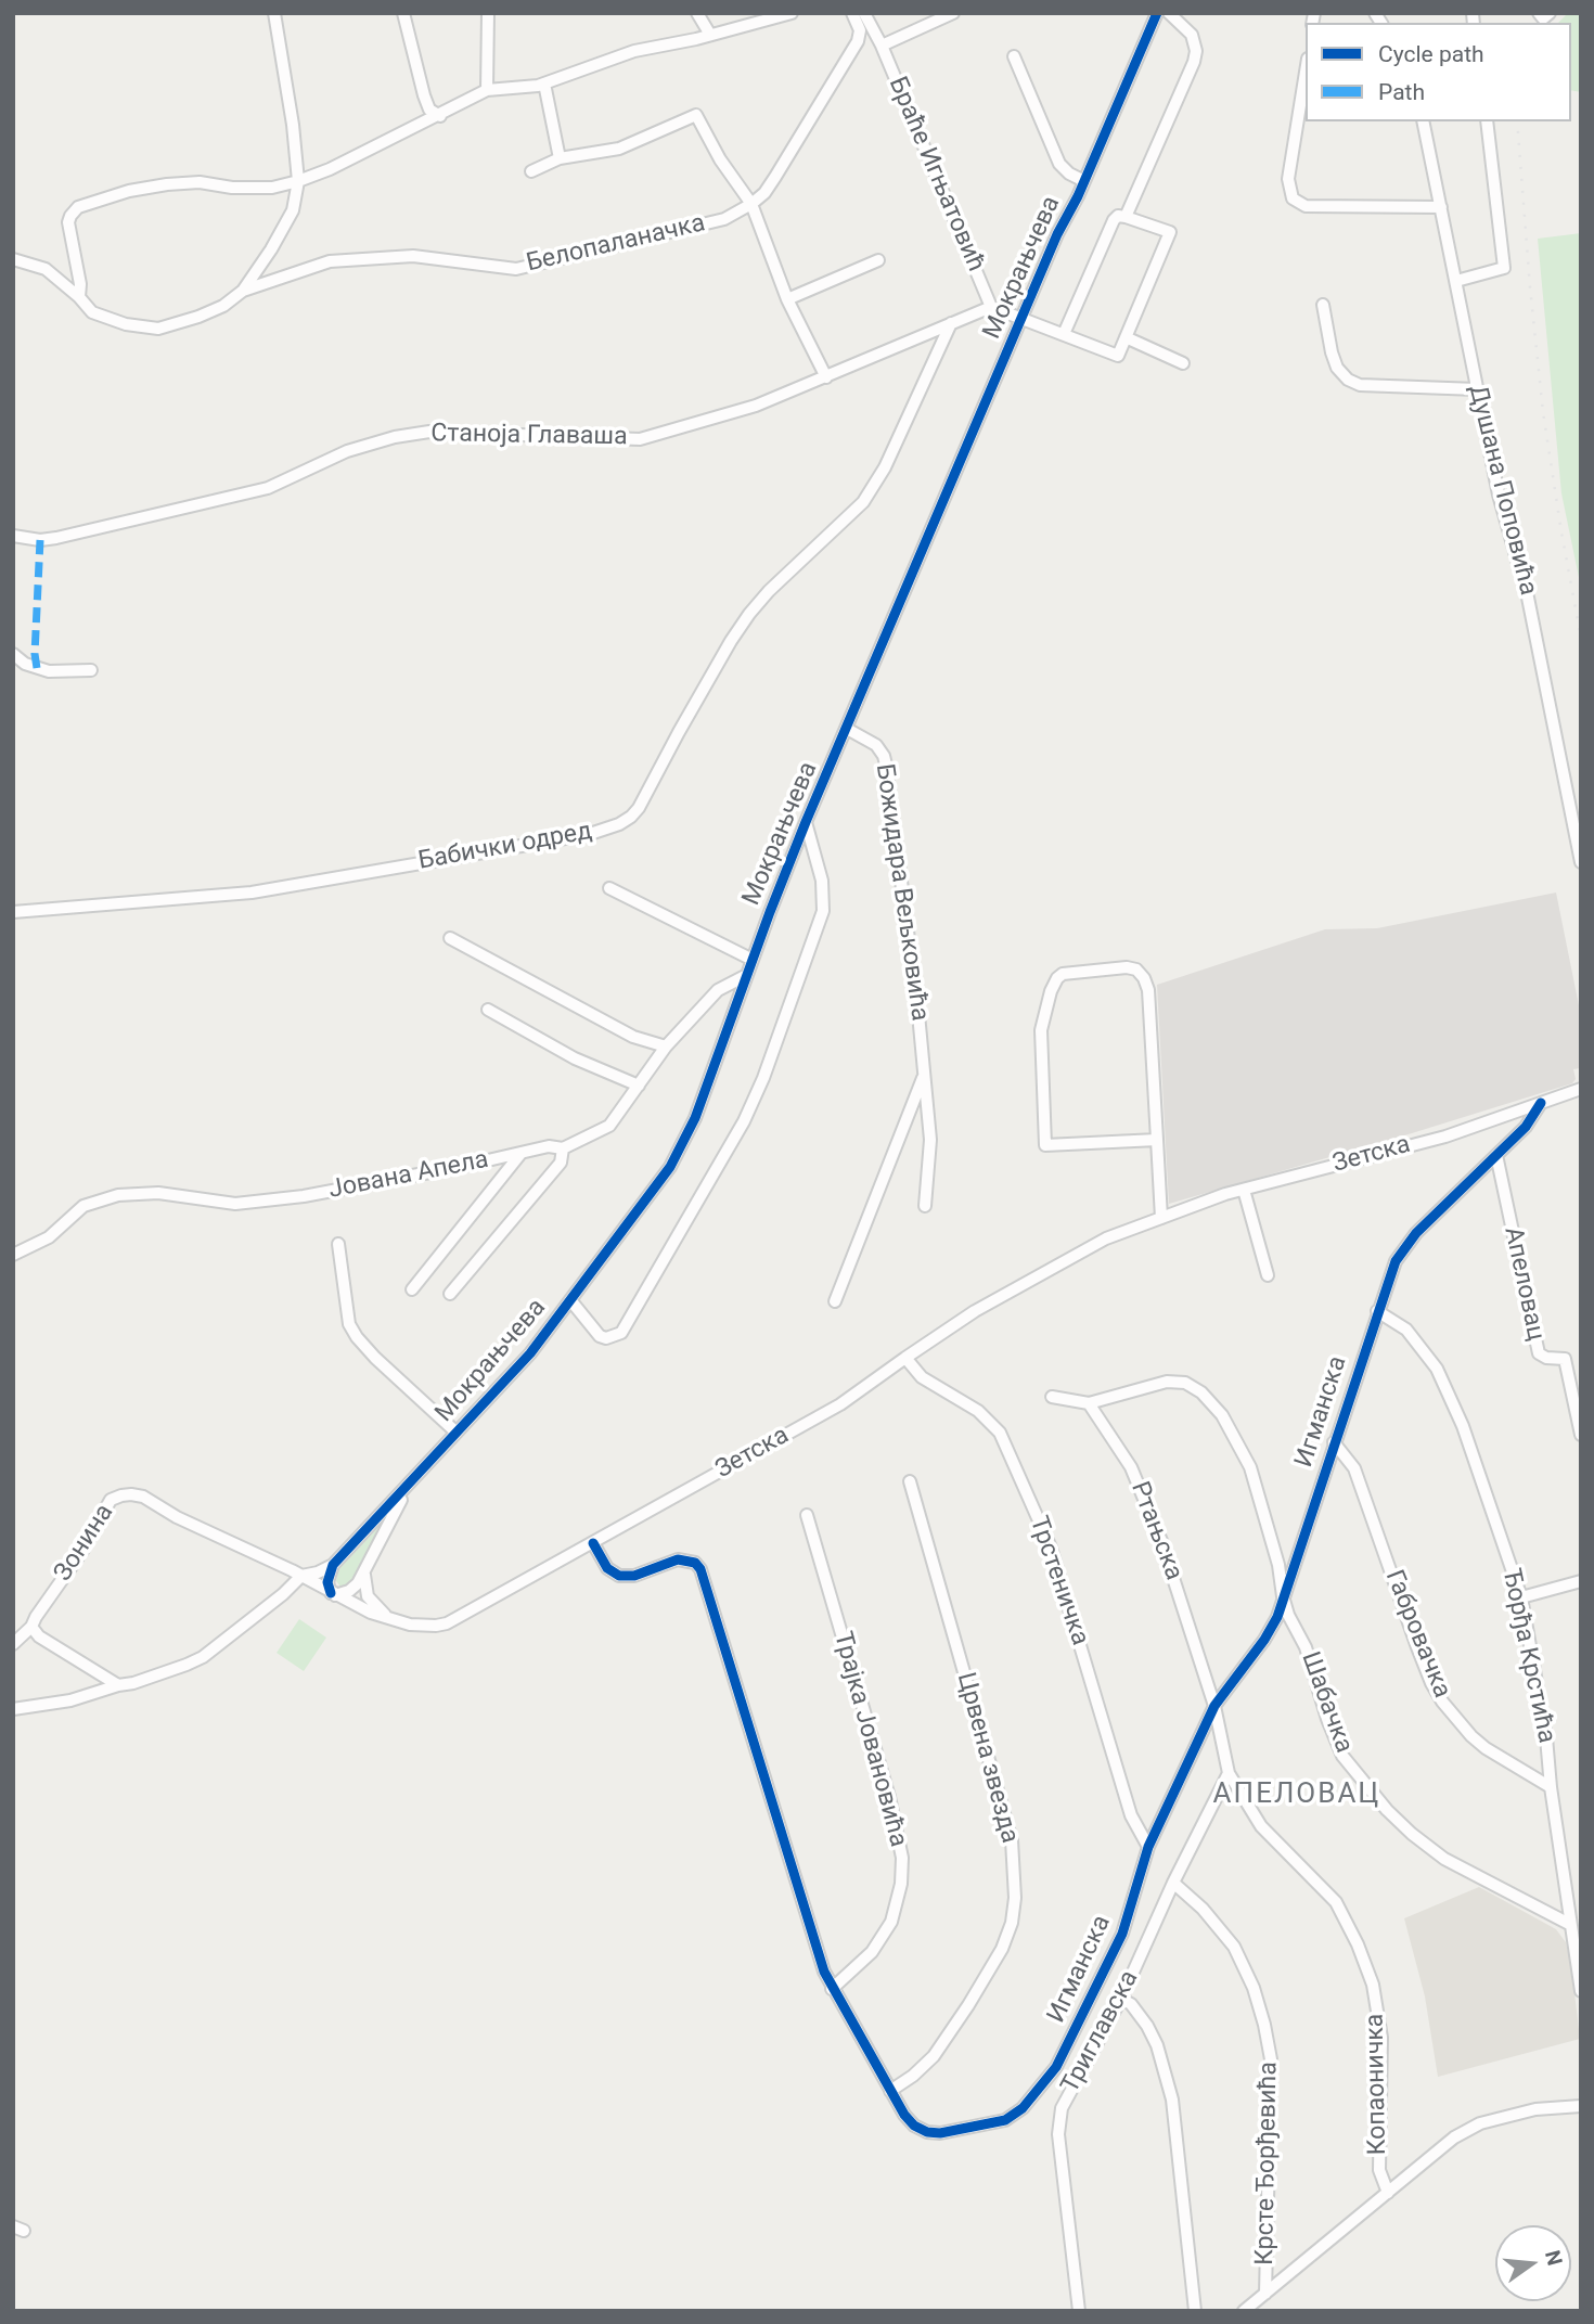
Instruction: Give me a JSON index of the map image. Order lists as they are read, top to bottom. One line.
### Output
{"streets":{"street":["Браће Игњатовић","Белопаланачка","Мокрањчева","Станоја Главаша","Душана Поповића","Бабички одред","Божидара Вељковића","Зетска","Јована Апела","Апеловац","Игманска","Ртањска","Зонина","Трстеничка","Габровачка","Ђорђа Крстића","Шабачка","Трајка Јовановића","Црвена звезда","Триглавска","Копаоничка","Крсте Ђорђевића"]},"crossings":[["Браће Игњатовић","Станоја Главаша"],["Мокрањчева","Божидара Вељковића"],["Мокрањчева","Зетска"],["Мокрањчева","Јована Апела"],["Мокрањчева","Зонина"],["Станоја Главаша","Бабички одред"],["Зетска","Игманска"],["Зетска","Зонина"],["Зетска","Трстеничка"],["Апеловац","Игманска"],["Игманска","Ртањска"],["Игманска","Трстеничка"],["Игманска","Габровачка"],["Игманска","Ђорђа Крстића"],["Игманска","Шабачка"],["Игманска","Трајка Јовановића"],["Игманска","Црвена звезда"],["Игманска","Копаоничка"],["Ртањска","Шабачка"],["Ртањска","Копаоничка"],["Габровачка","Ђорђа Крстића"],["Ђорђа Крстића","Шабачка"],["Триглавска","Копаоничка"],["Триглавска","Крсте Ђорђевића"]],"districts":["АПЕЛОВАЦ"],"legend":["Cycle path","Path"],"north":"right"}
